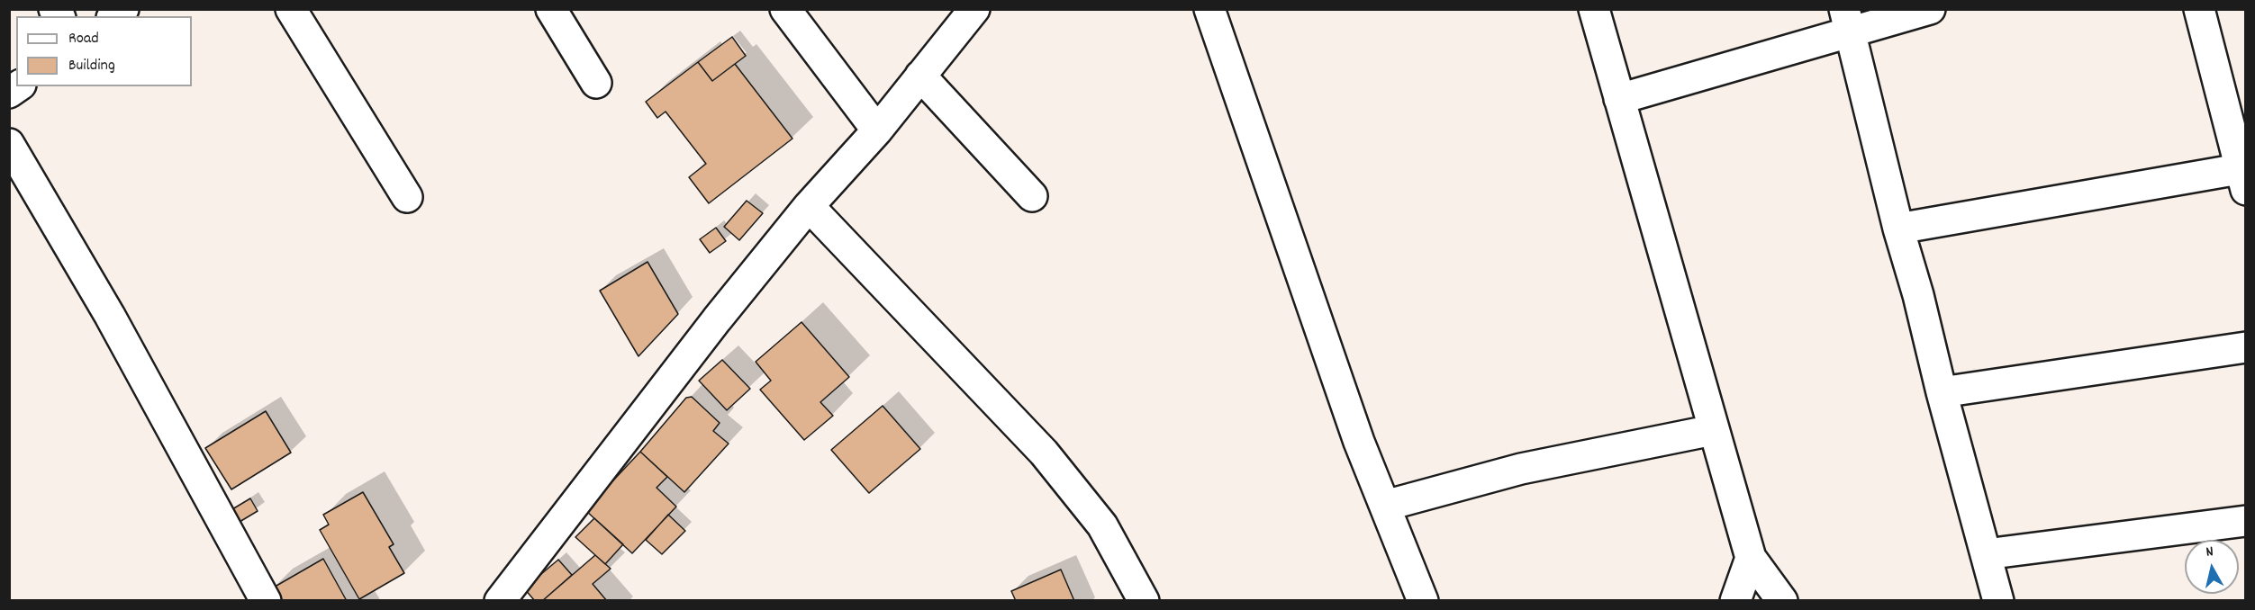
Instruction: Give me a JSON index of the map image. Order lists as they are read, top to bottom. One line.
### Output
{"legend":["Road","Building"],"north":"top"}
